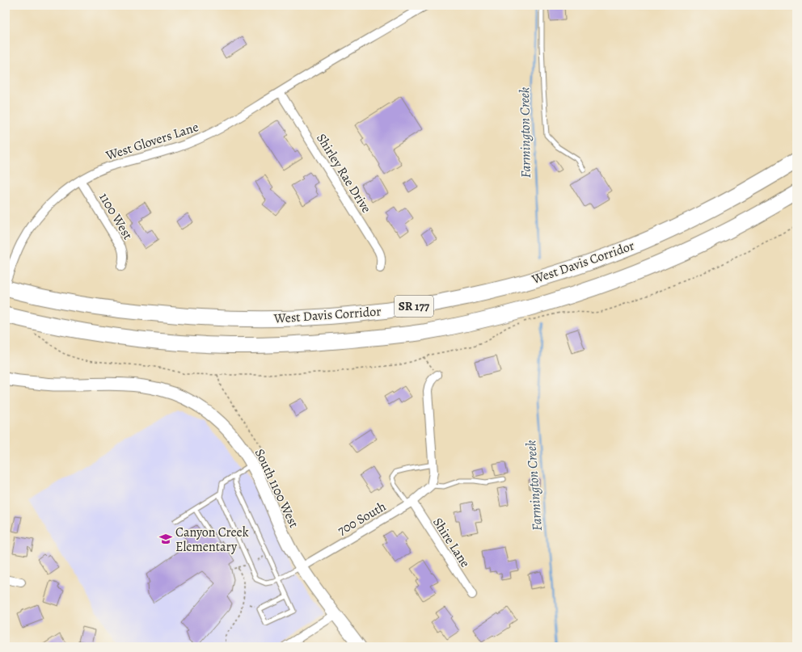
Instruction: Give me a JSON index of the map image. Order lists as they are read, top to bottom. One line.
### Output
{"streets":{"highway":["West Davis Corridor","SR 177"],"street":["West Glovers Lane","Shirley Rae Drive","1100 West","South 1100 West","700 South","Shire Lane"]},"crossings":[["West Glovers Lane","Shirley Rae Drive"],["West Glovers Lane","1100 West"],["South 1100 West","700 South"],["700 South","Shire Lane"]],"water":["Farmington Creek"],"places":{"school or university":["Canyon Creek Elementary"]}}
